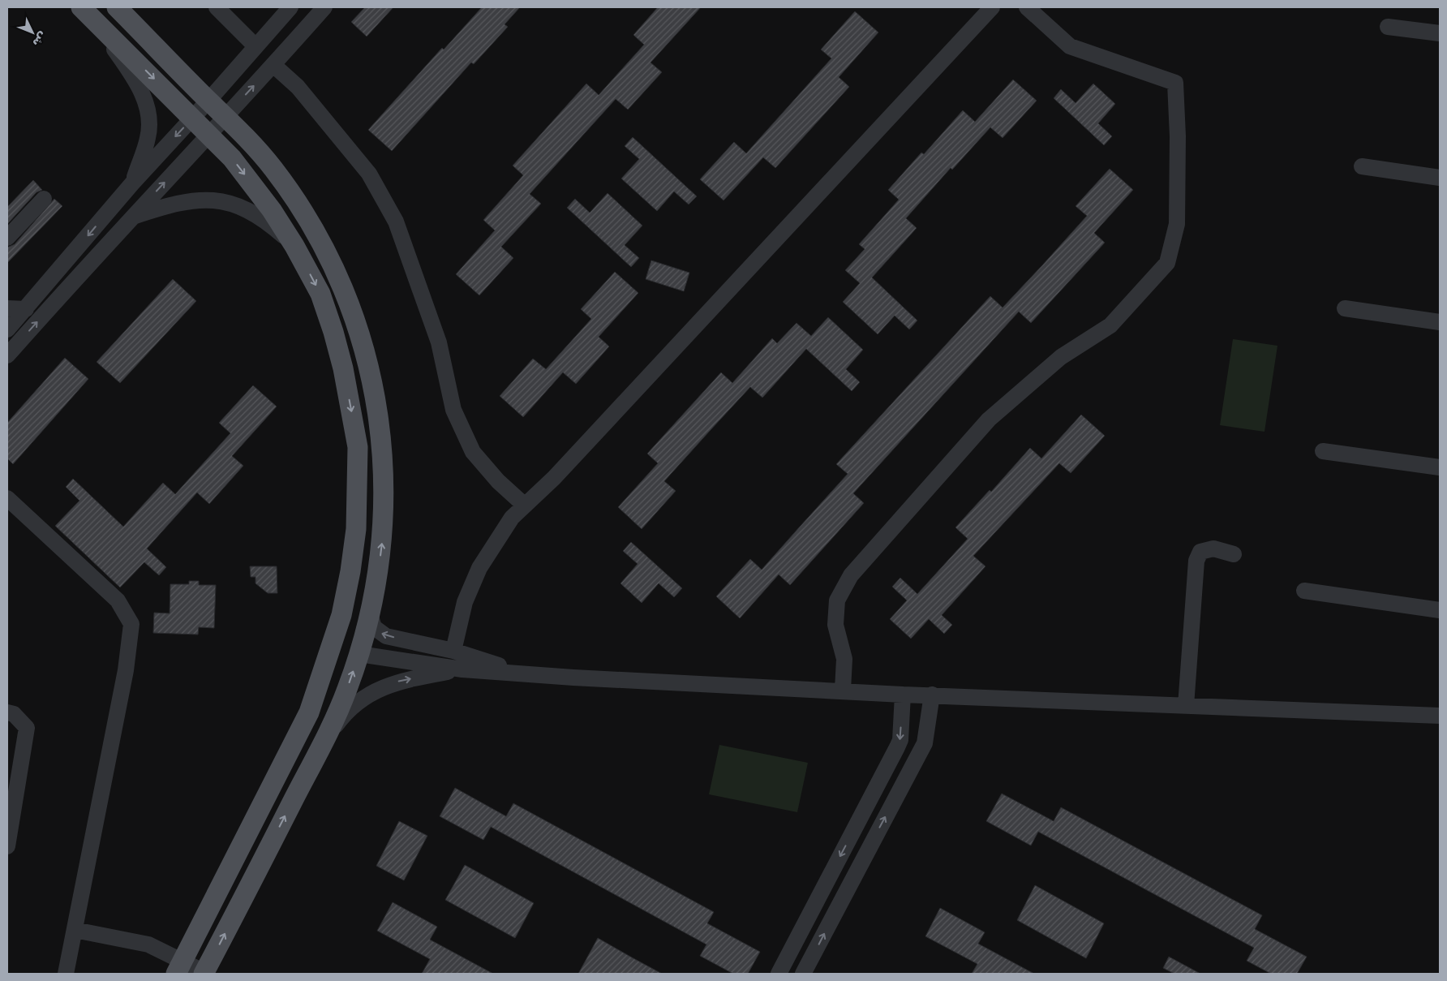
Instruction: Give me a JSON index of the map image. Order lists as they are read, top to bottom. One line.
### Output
{"north":"bottom right"}
